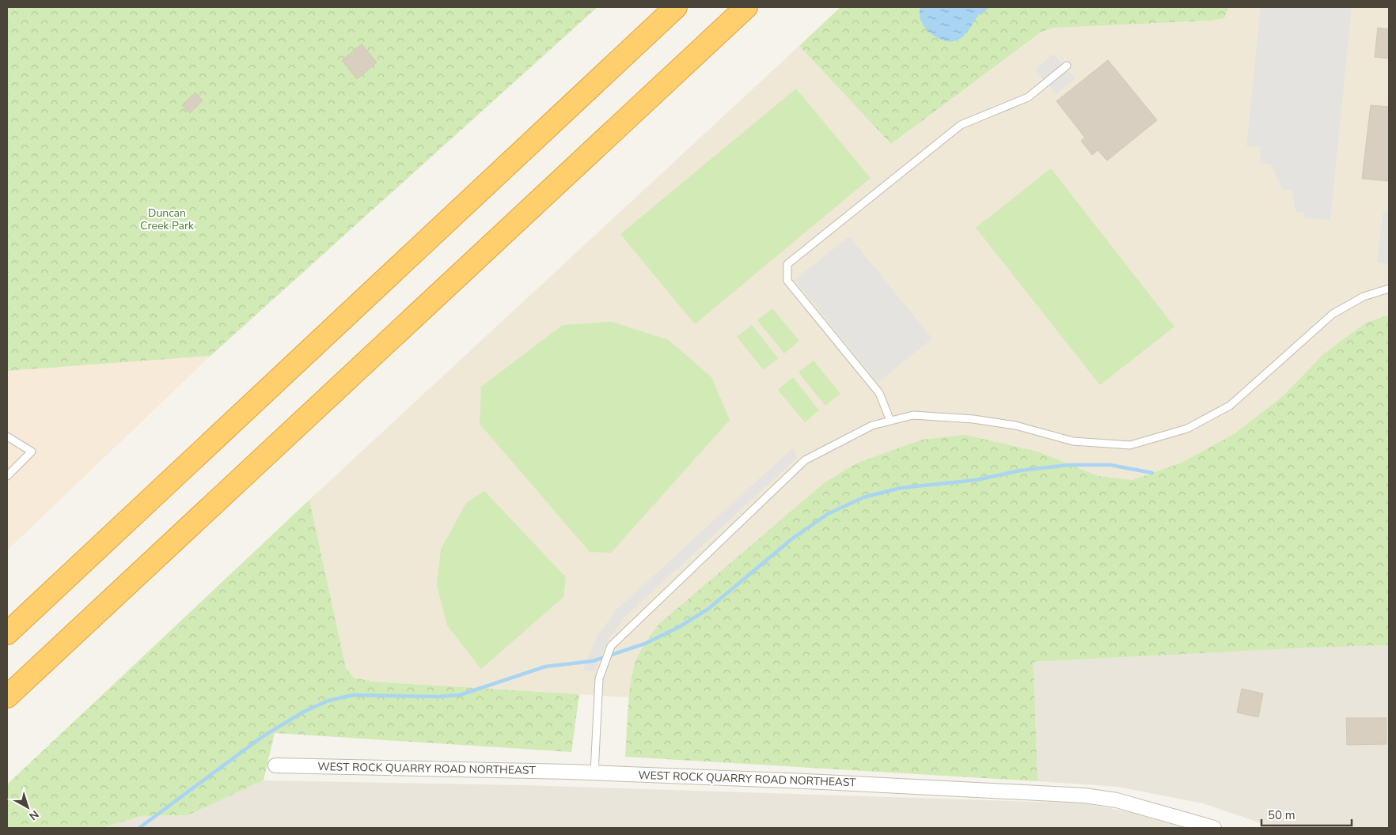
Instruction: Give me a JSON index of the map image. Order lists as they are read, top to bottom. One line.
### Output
{"streets":{"street":["WEST ROCK QUARRY ROAD NORTHEAST"]},"parks":["Duncan Creek Park"],"scale_bar":"50 m","north":"bottom right"}
